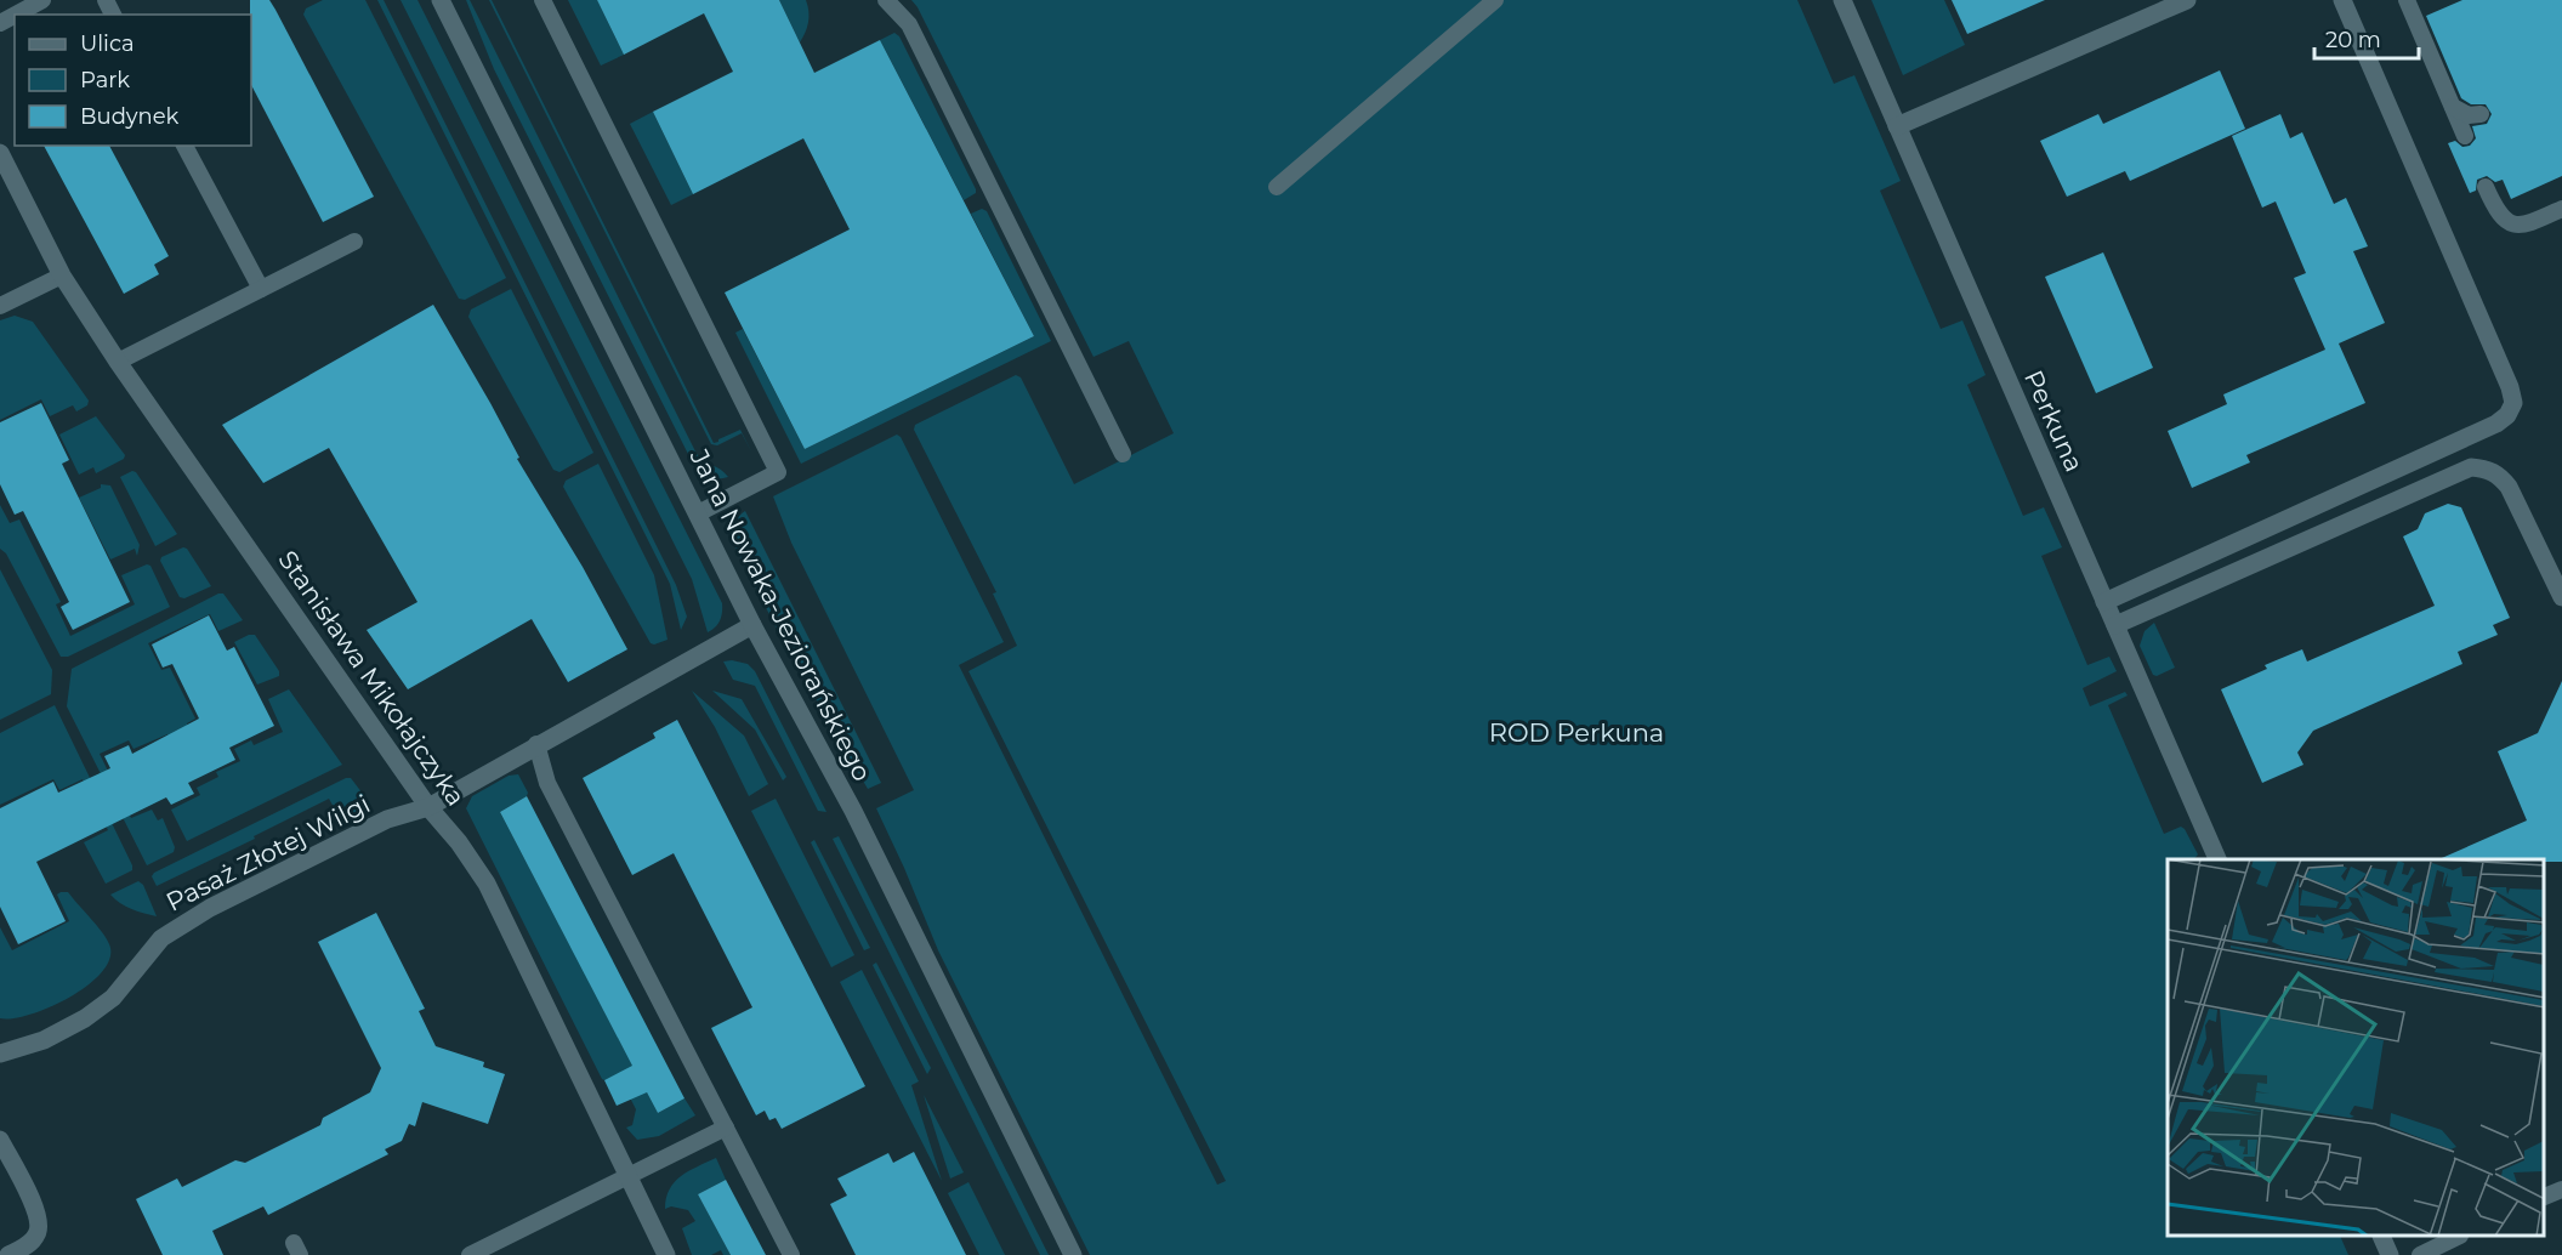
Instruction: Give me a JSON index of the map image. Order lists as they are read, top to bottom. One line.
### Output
{"streets":{"street":["Perkuna","Jana Nowaka-Jeziorańskiego","Stanisława Mikołajczyka","Pasaż Złotej Wilgi"]},"crossings":[["Jana Nowaka-Jeziorańskiego","Pasaż Złotej Wilgi"],["Stanisława Mikołajczyka","Pasaż Złotej Wilgi"]],"parks":["ROD Perkuna"],"legend":["Ulica","Park","Budynek"],"scale_bar":"20 m"}
